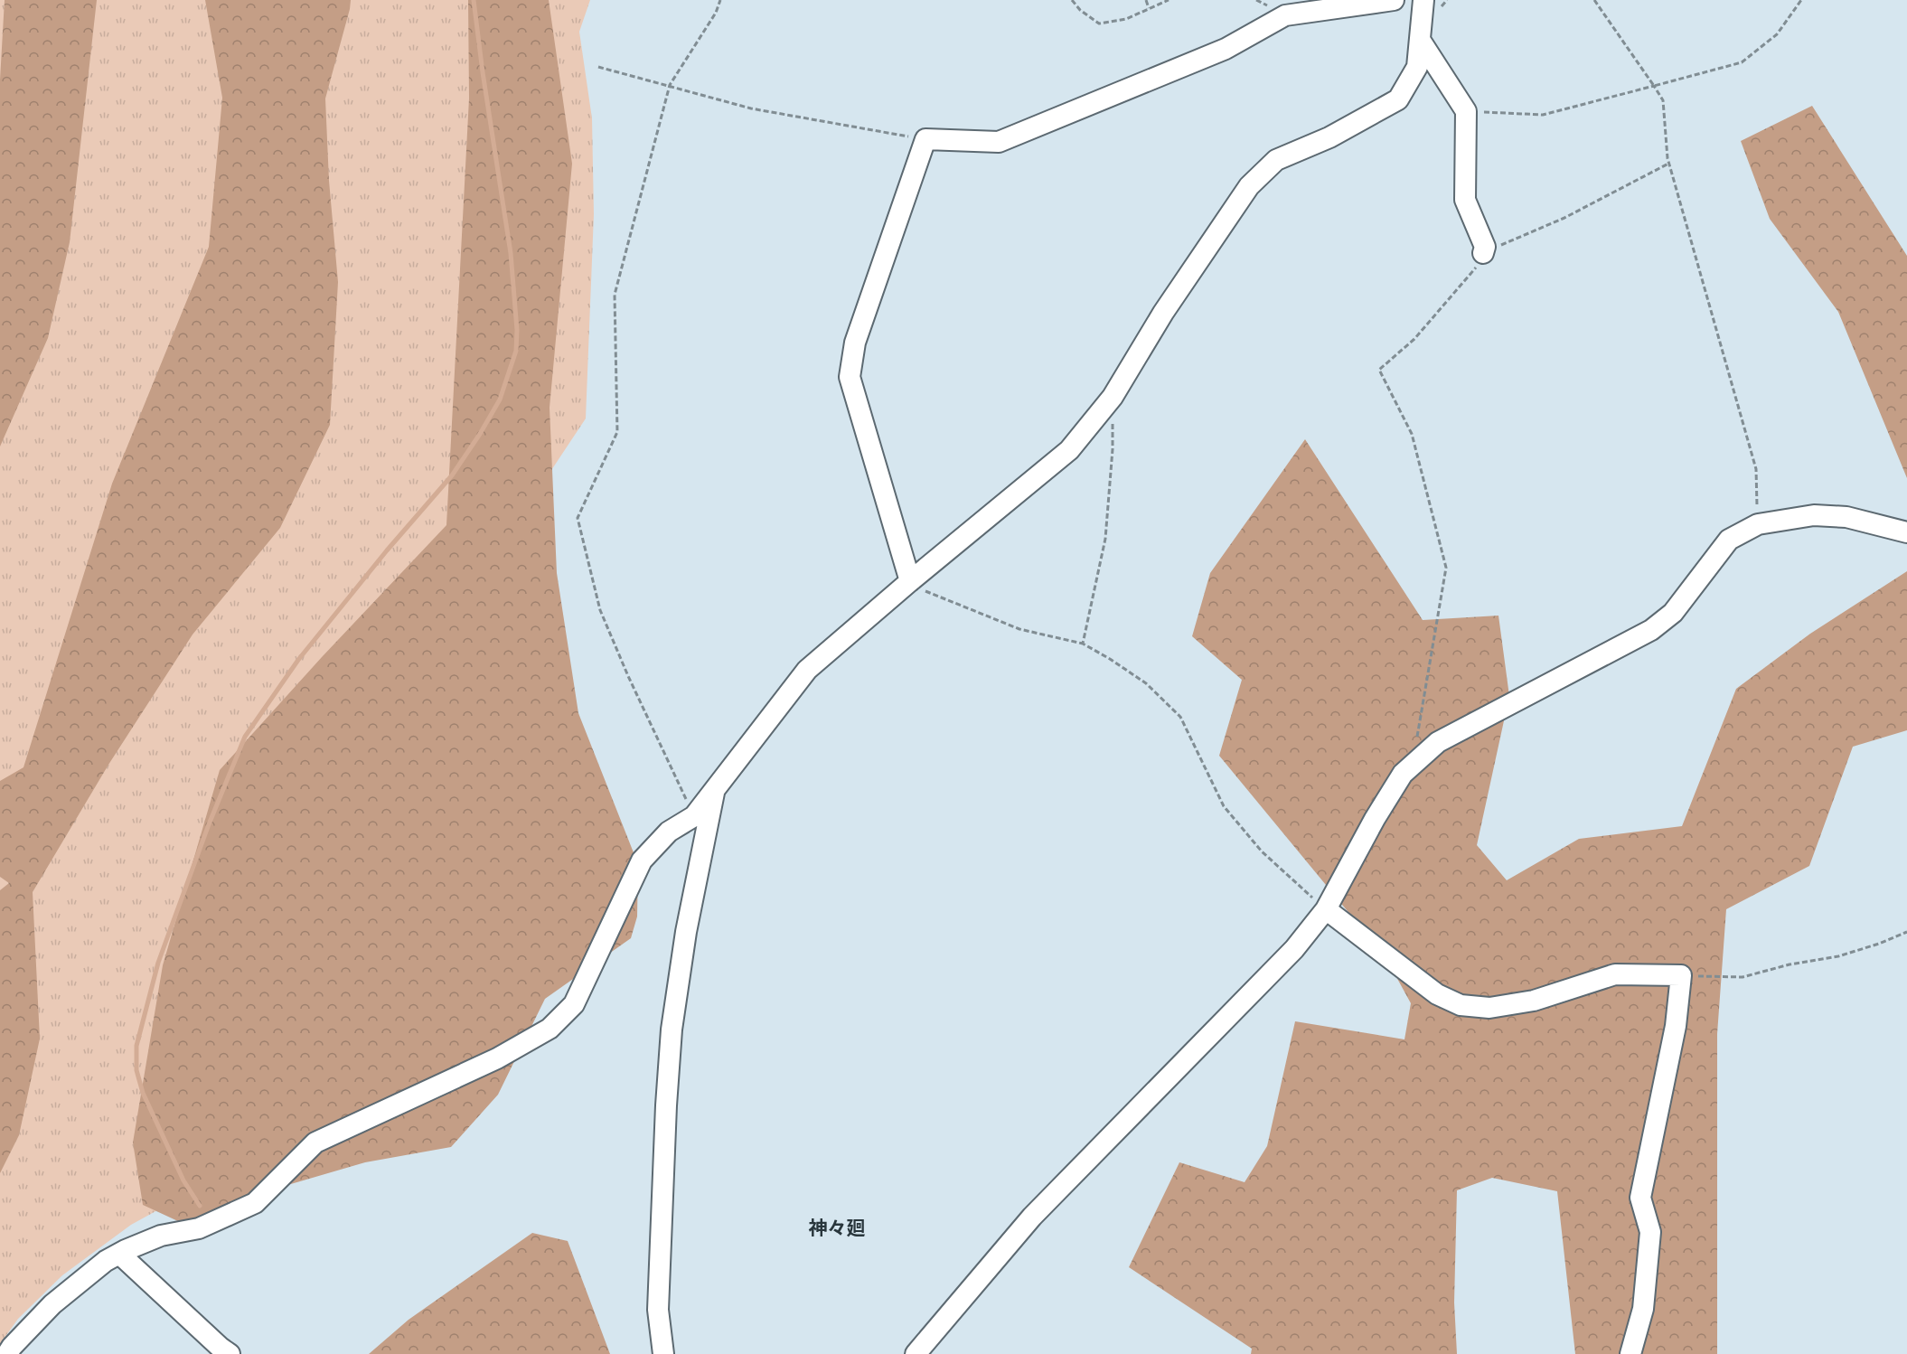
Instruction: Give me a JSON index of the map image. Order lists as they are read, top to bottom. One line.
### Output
{"districts":["神々廻"]}
